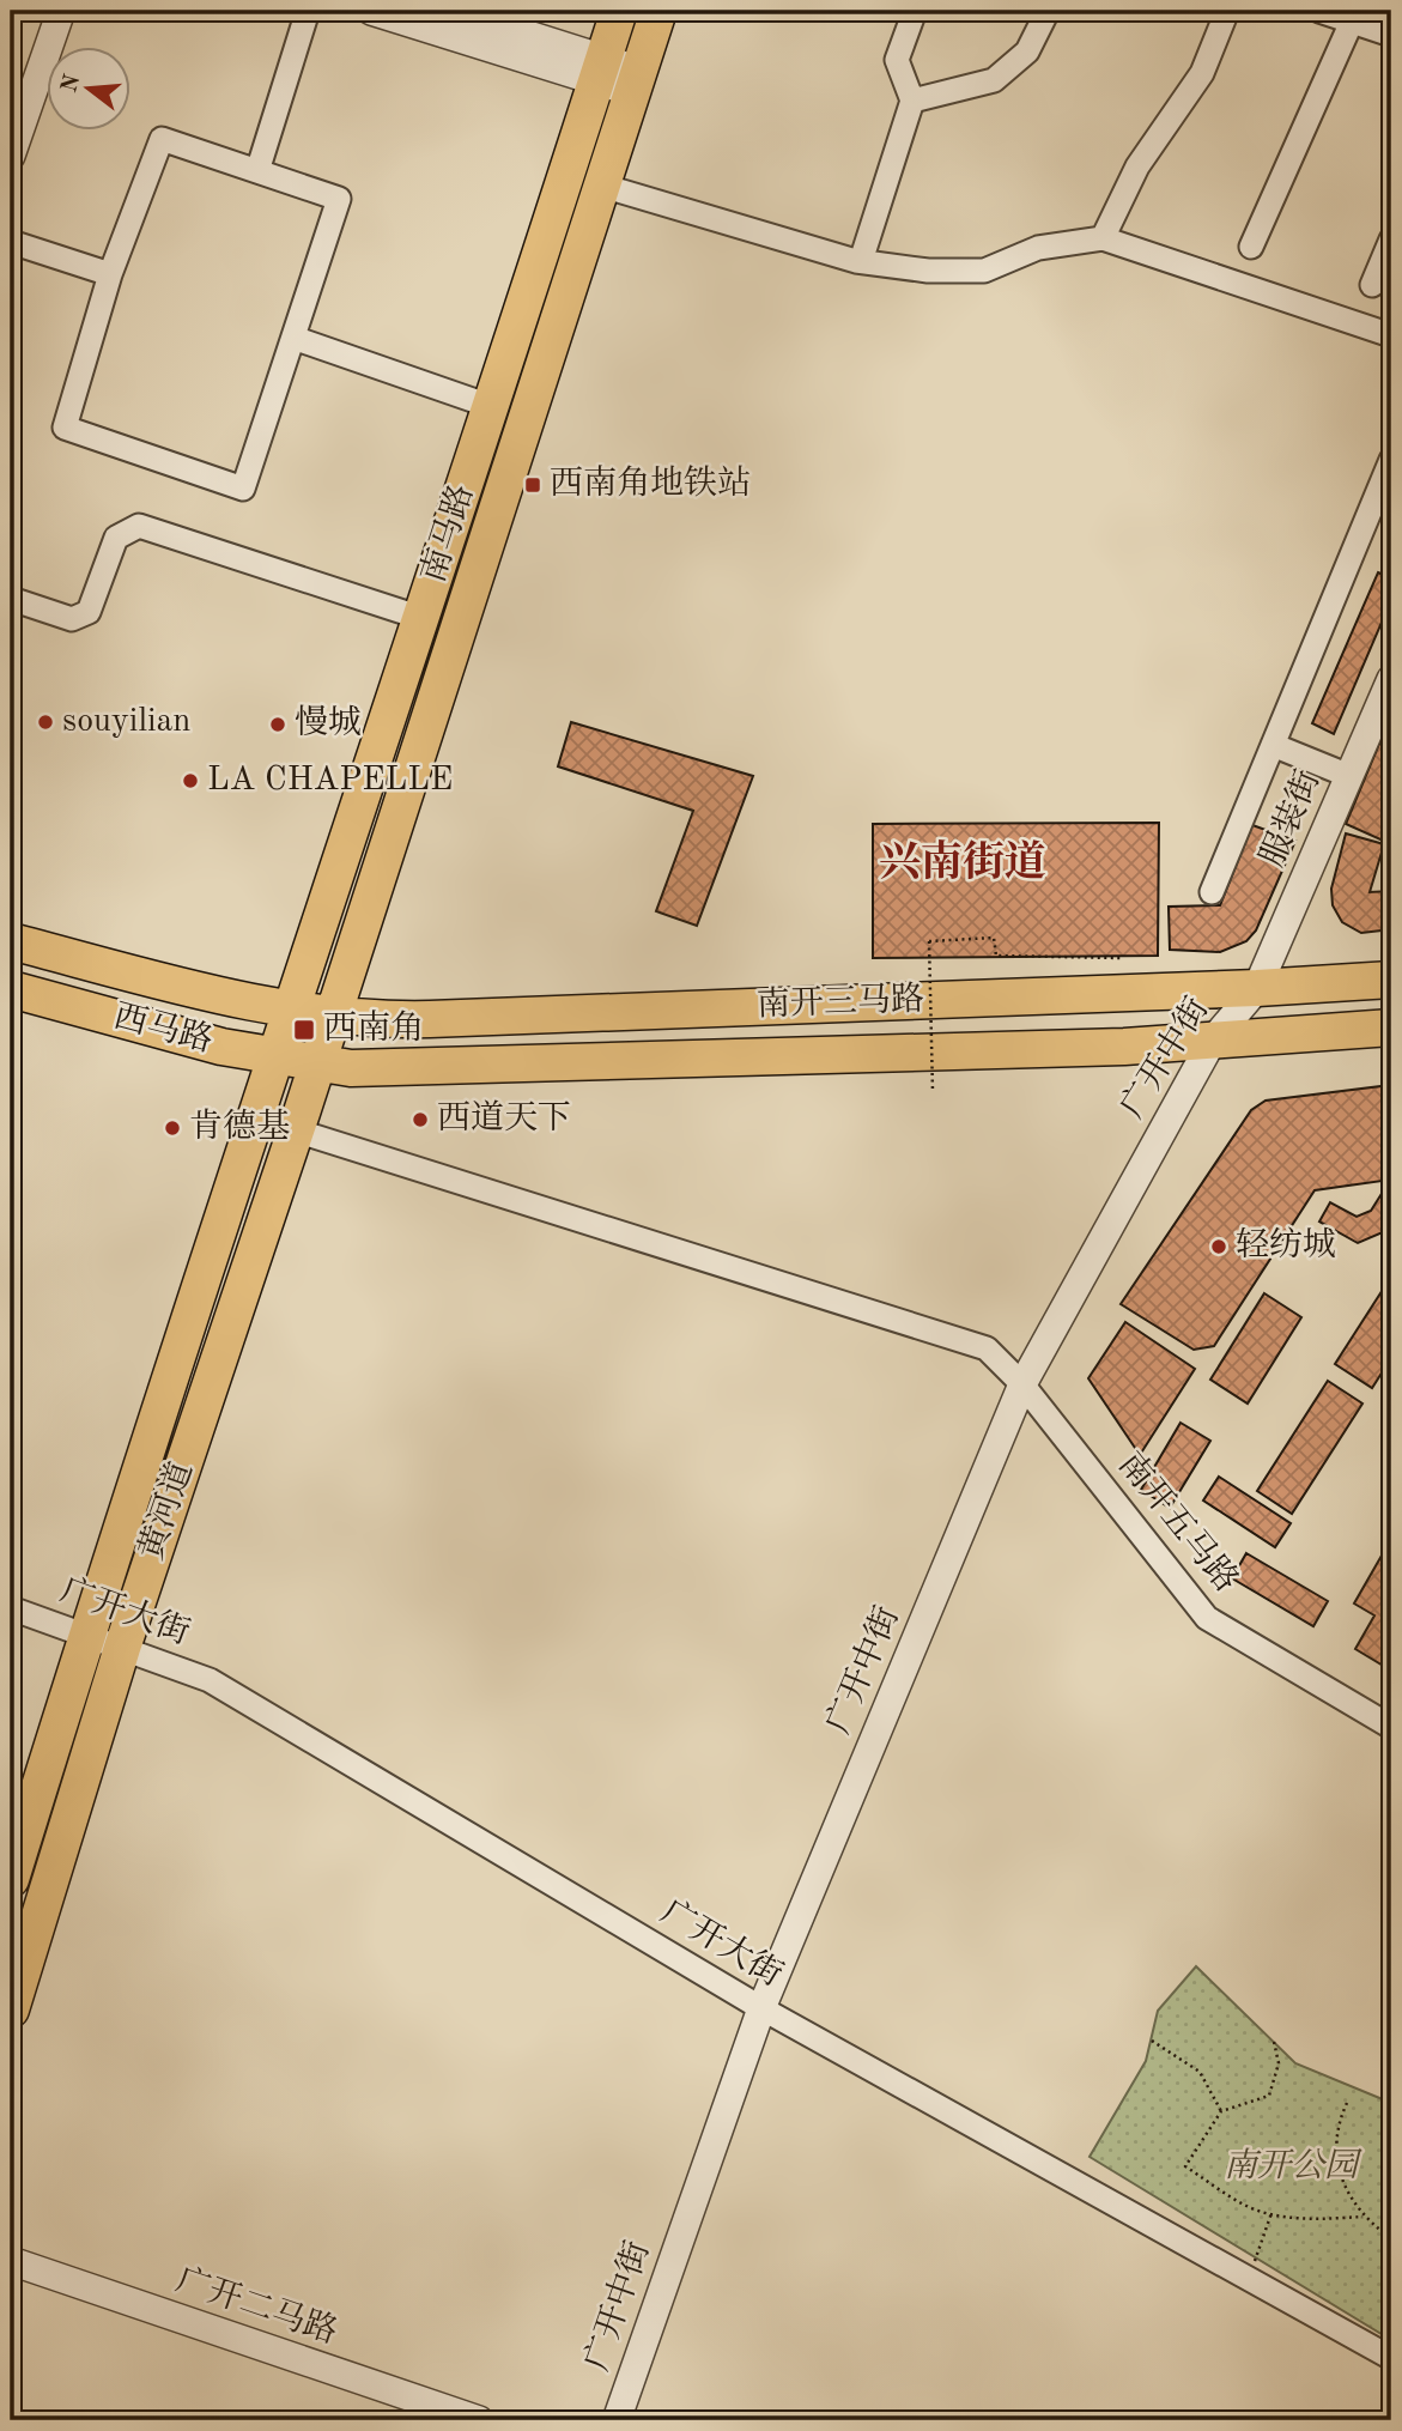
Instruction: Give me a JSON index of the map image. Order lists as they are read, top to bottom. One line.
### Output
{"streets":{"main road":["南马路","南开三马路","西马路","黄河道"],"street":["服装街","广开中街","南开五马路","广开大街","广开二马路"]},"crossings":[["南马路","南开三马路"],["南马路","西马路"],["南马路","黄河道"],["服装街","南开三马路"],["服装街","广开中街"],["南开三马路","西马路"],["南开三马路","广开中街"],["南开三马路","黄河道"],["西马路","黄河道"],["广开中街","南开五马路"],["广开中街","广开大街"],["黄河道","南开五马路"],["黄河道","广开大街"]],"districts":["兴南街道"],"parks":["南开公园"],"places":{"transit":["西南角地铁站","西南角"],"other":["souyilian","慢城","LA CHAPELLE","西道天下","肯德基","轻纺城"]},"north":"left"}
